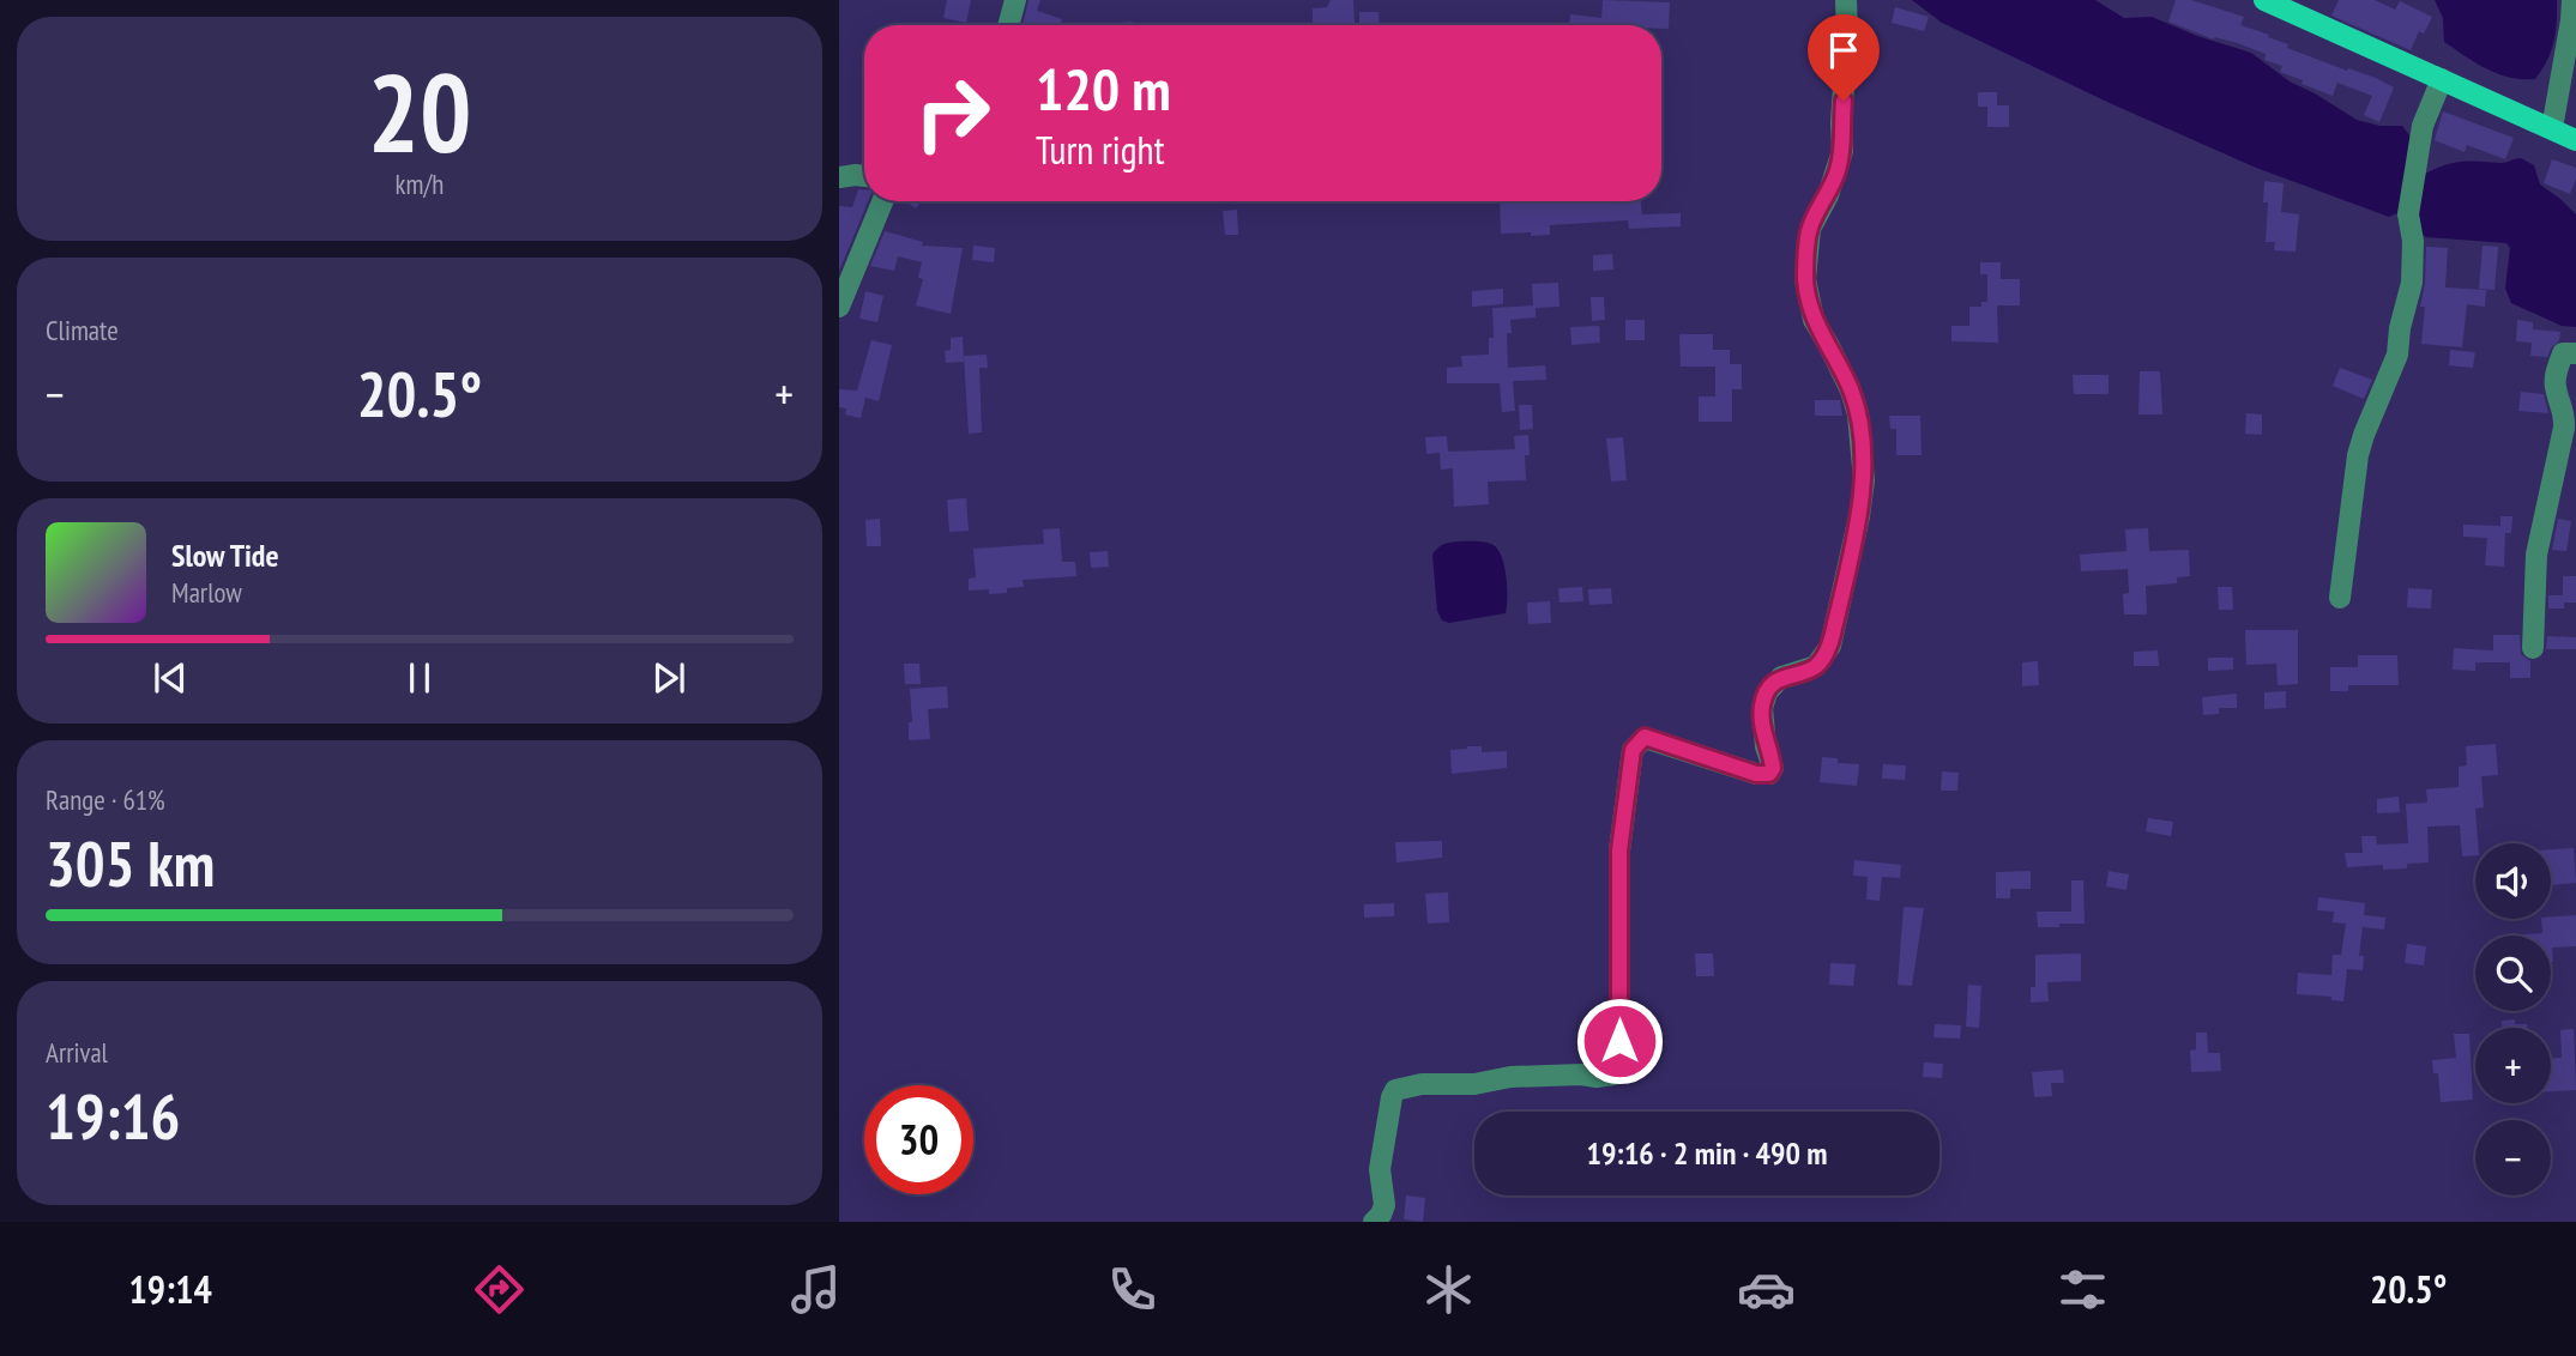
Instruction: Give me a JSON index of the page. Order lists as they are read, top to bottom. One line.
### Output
{"page":{"tile":[["20","km/h"],"Climate",["Range · 61%","305 km"],["Arrival","19:16"]],"turn":["120 m","Turn right"],"heat":["−","20.5°","+"],"song":["Slow Tide","Marlow"],"map_buttons":["+","−"],"limit":"30","trip":"19:16 · 2 min · 490 m","tabs":["19:14","20.5°"]}}
